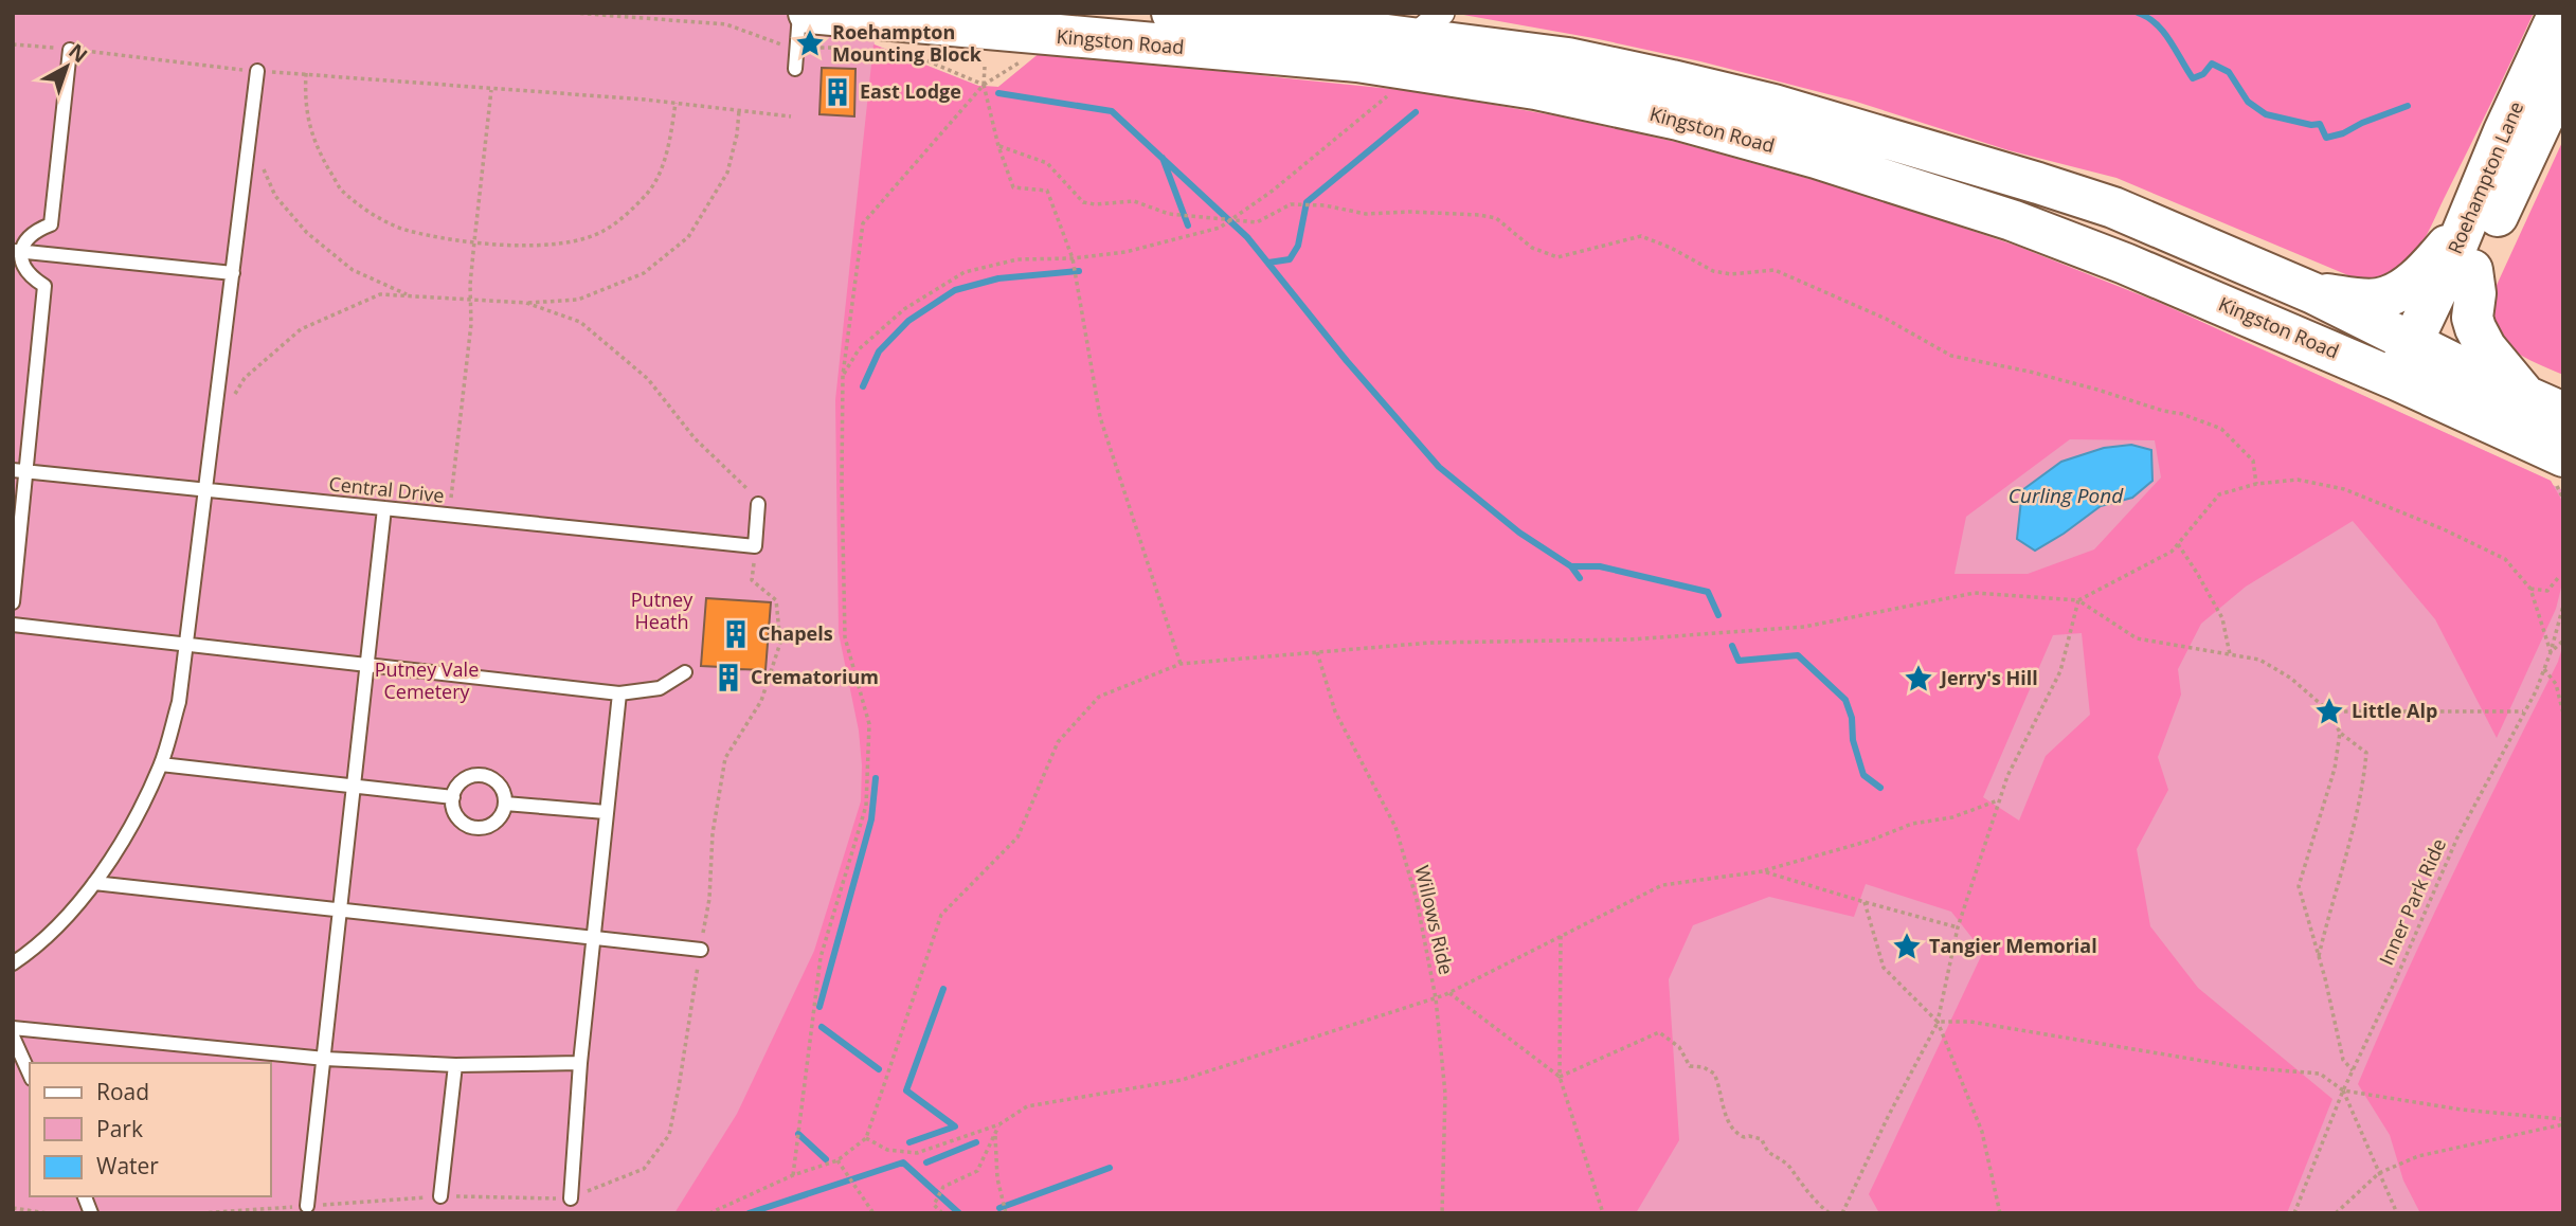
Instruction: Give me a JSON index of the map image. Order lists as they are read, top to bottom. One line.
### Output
{"streets":{"highway":["Kingston Road","Roehampton Lane"],"lane":["Central Drive"],"path":["Inner Park Ride","Willows Ride"]},"crossings":[["Kingston Road","Roehampton Lane"]],"water":["Curling Pond"],"parks":["Putney Heath","Putney Vale Cemetery"],"places":{"place":["Roehampton Mounting Block","Jerry's Hill","Little Alp","Tangier Memorial"],"building":["East Lodge","Chapels","Crematorium"]},"legend":["Road","Park","Water"],"north":"top right"}
